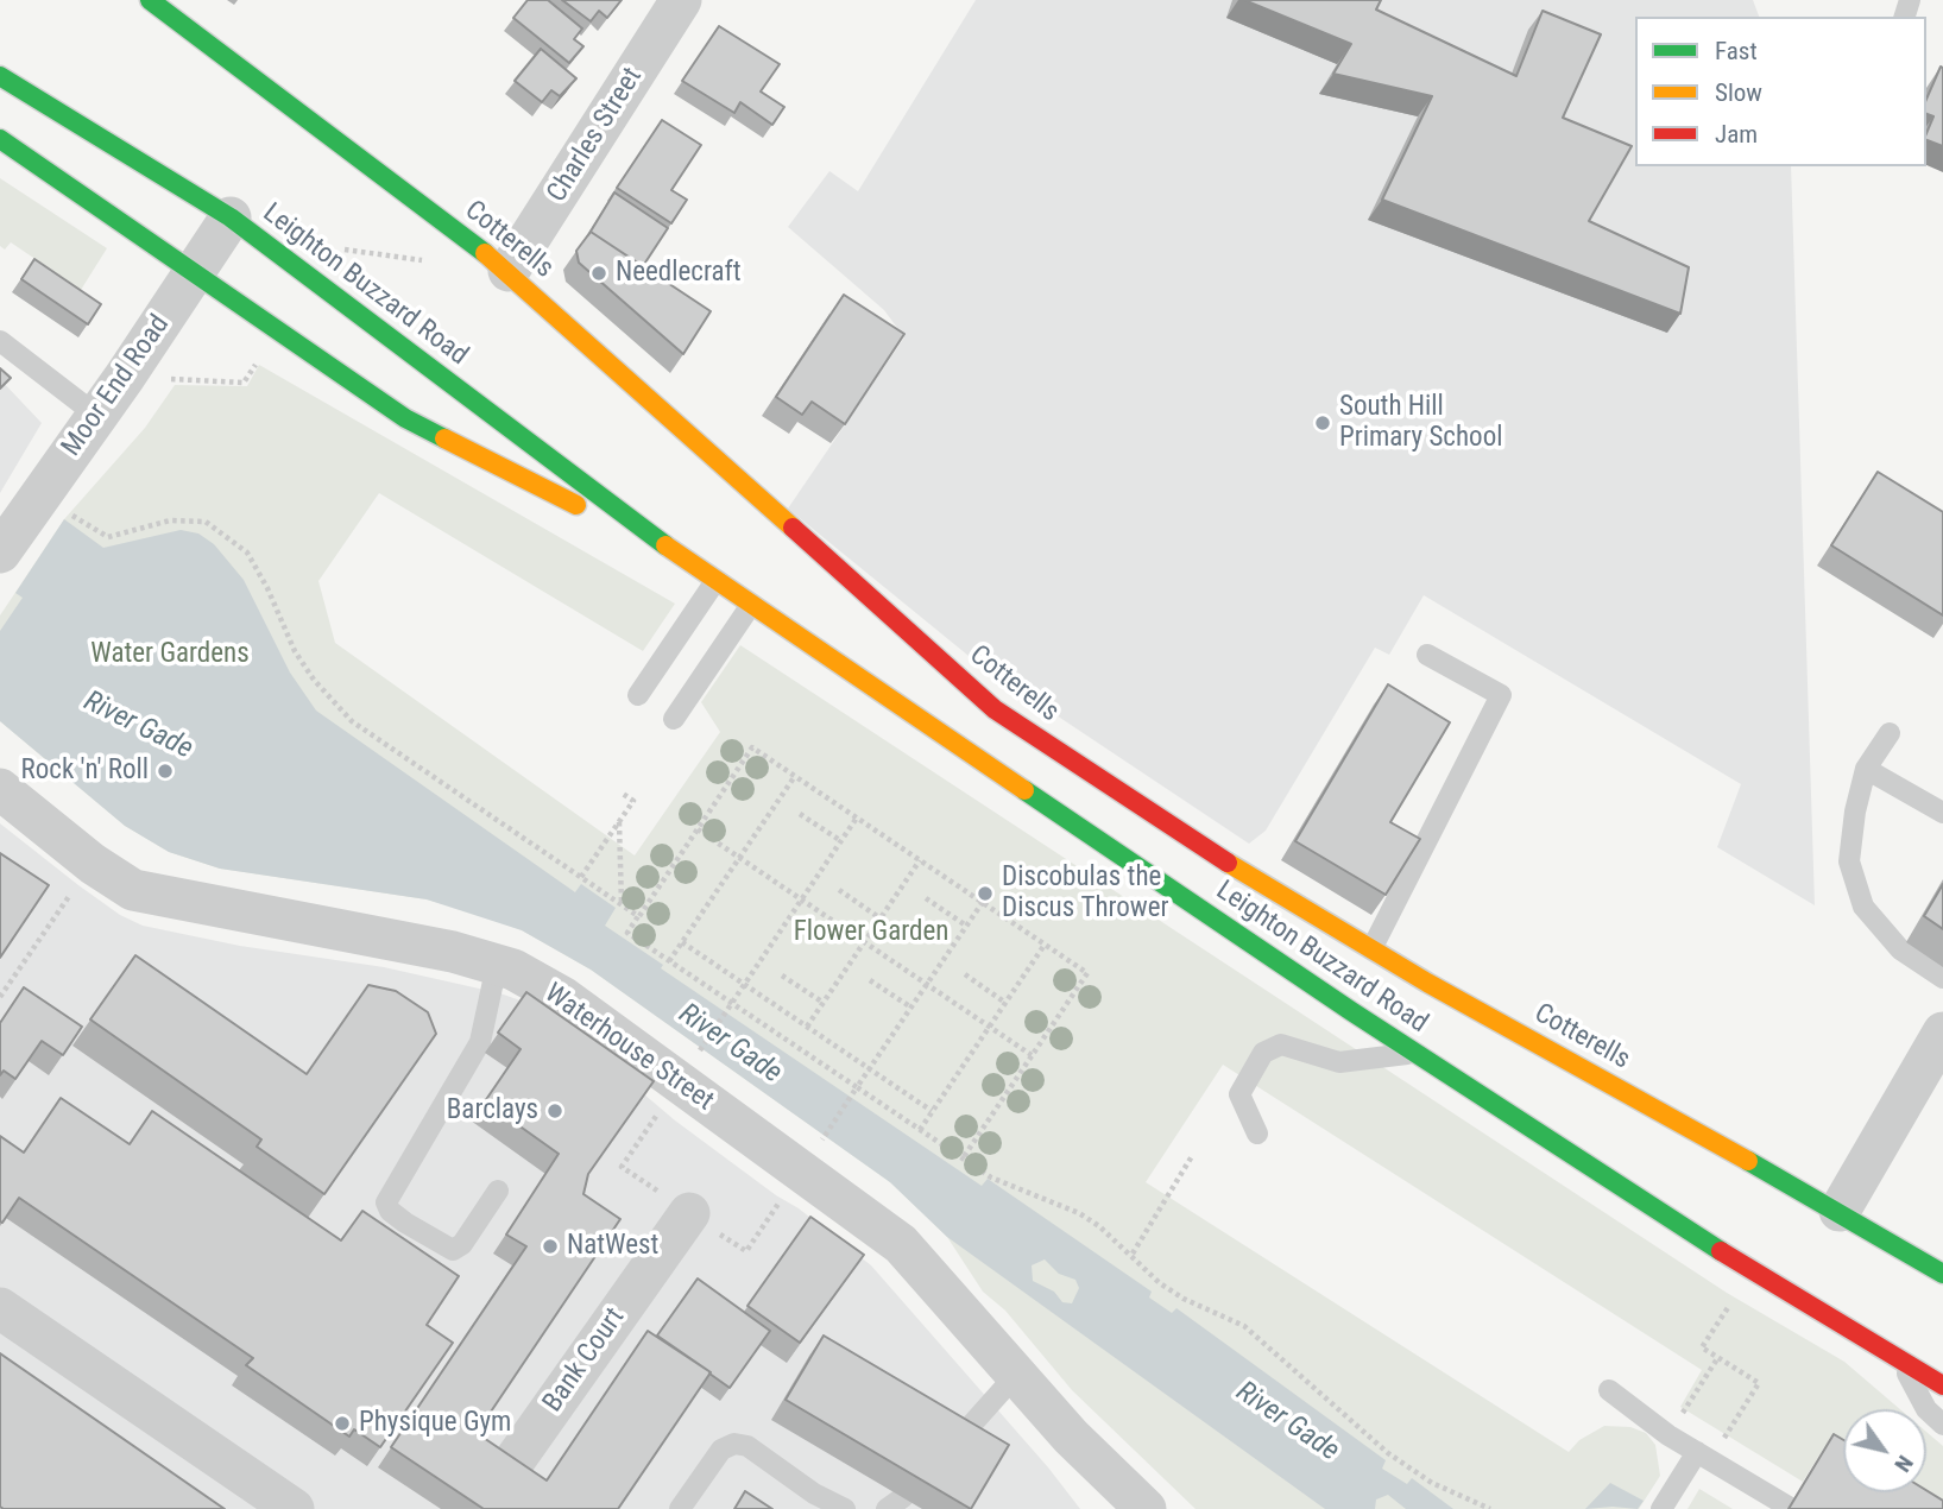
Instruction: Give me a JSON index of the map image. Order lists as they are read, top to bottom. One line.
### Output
{"streets":{"main road":["Cotterells","Leighton Buzzard Road"],"street":["Charles Street","Moor End Road","Waterhouse Street","Bank Court"]},"crossings":[["Charles Street","Cotterells"],["Leighton Buzzard Road","Moor End Road"]],"water":["River Gade"],"parks":["Water Gardens","Flower Garden"],"places":["Needlecraft","South Hill Primary School","Rock 'n' Roll","Discobulas the Discus Thrower","Barclays","NatWest","Physique Gym"],"legend":["Fast","Slow","Jam"],"north":"bottom right"}
